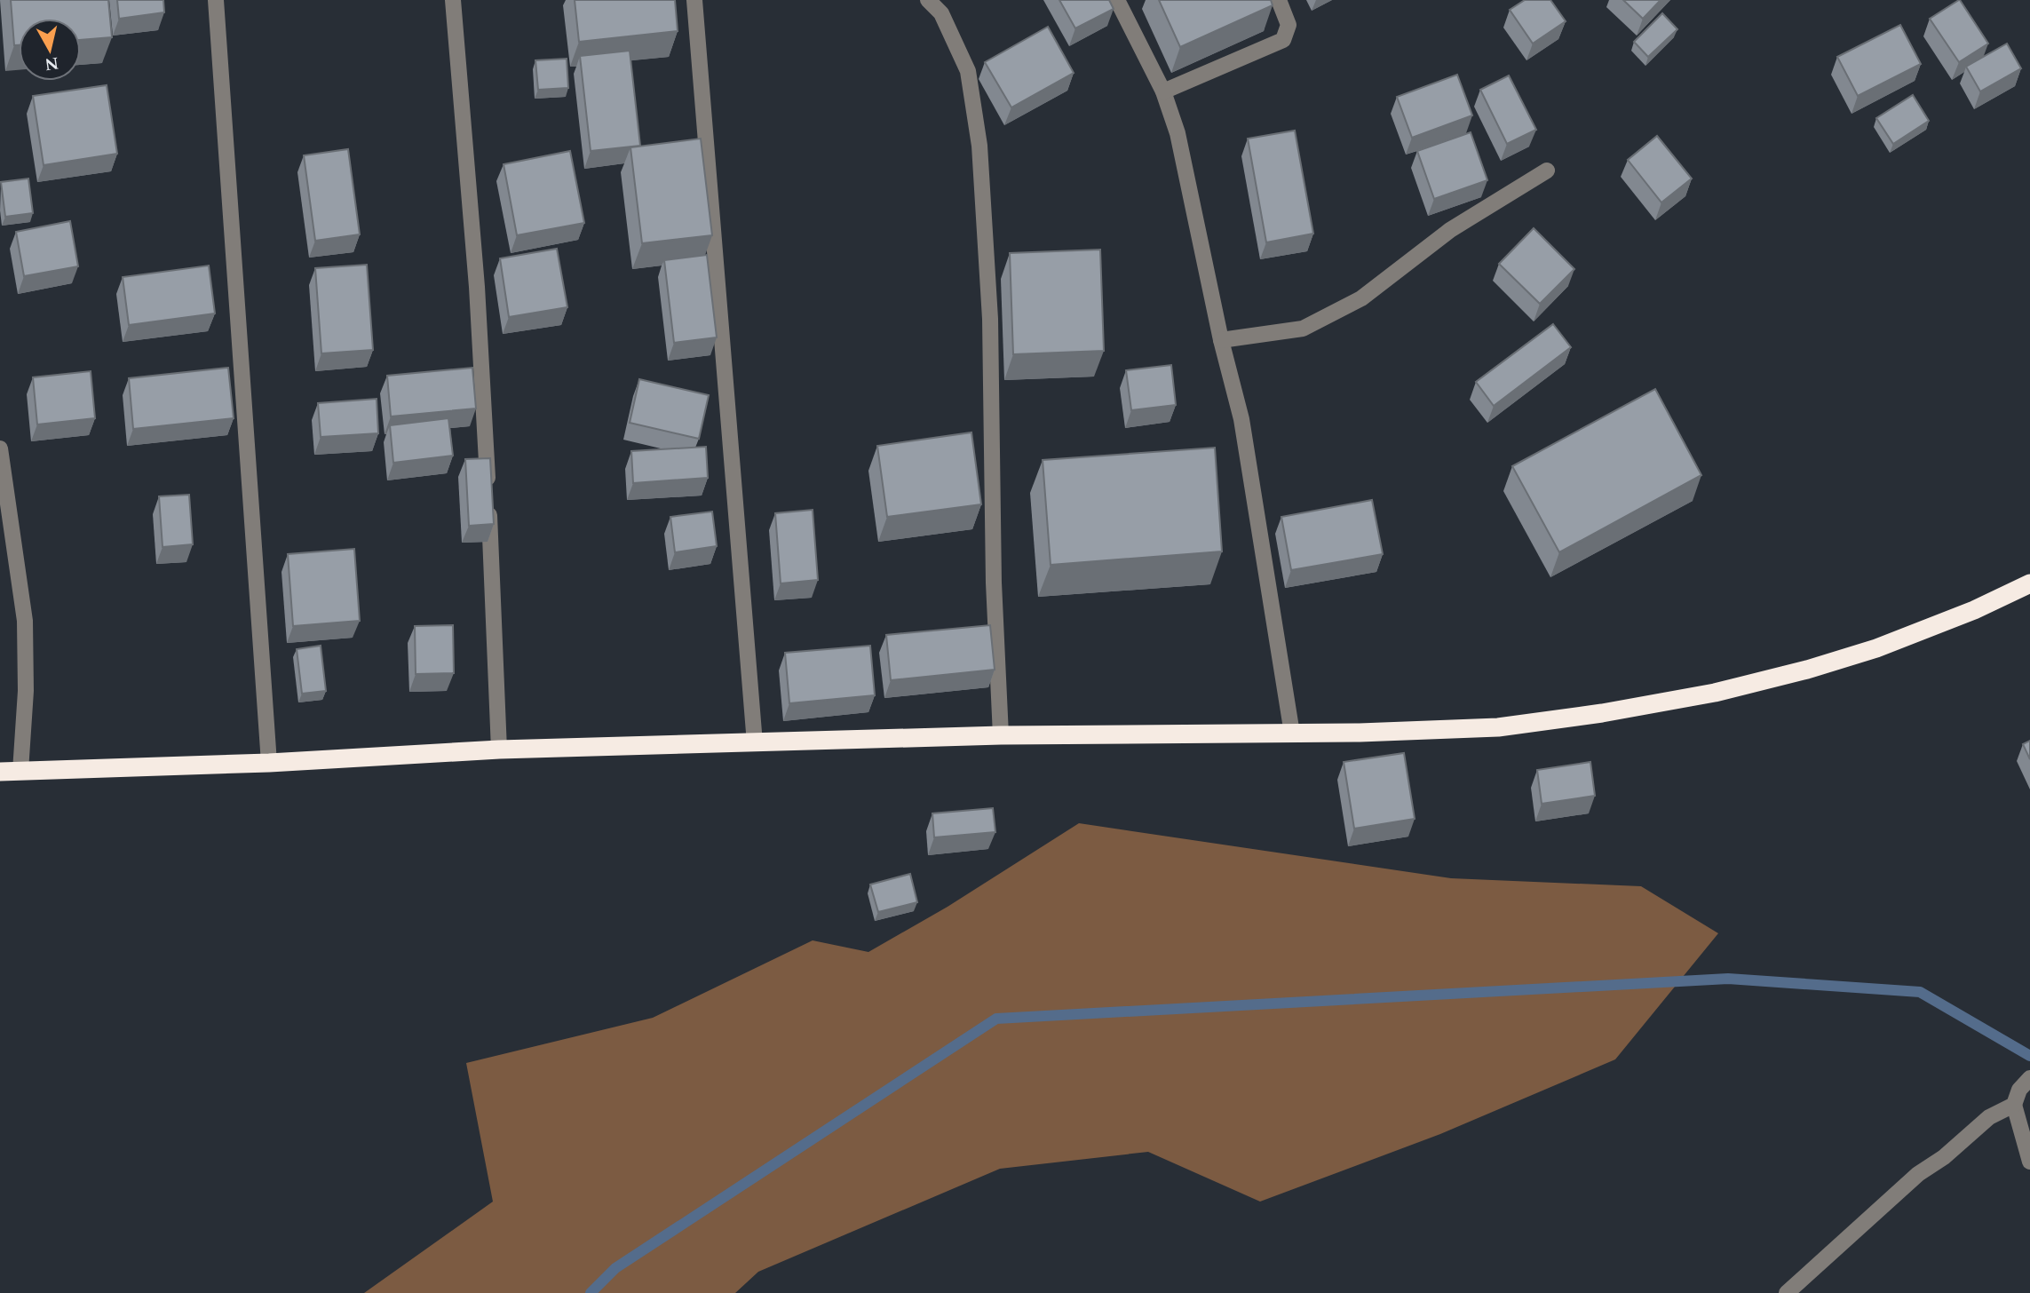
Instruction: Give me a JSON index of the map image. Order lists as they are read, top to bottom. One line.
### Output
{"north":"bottom"}
